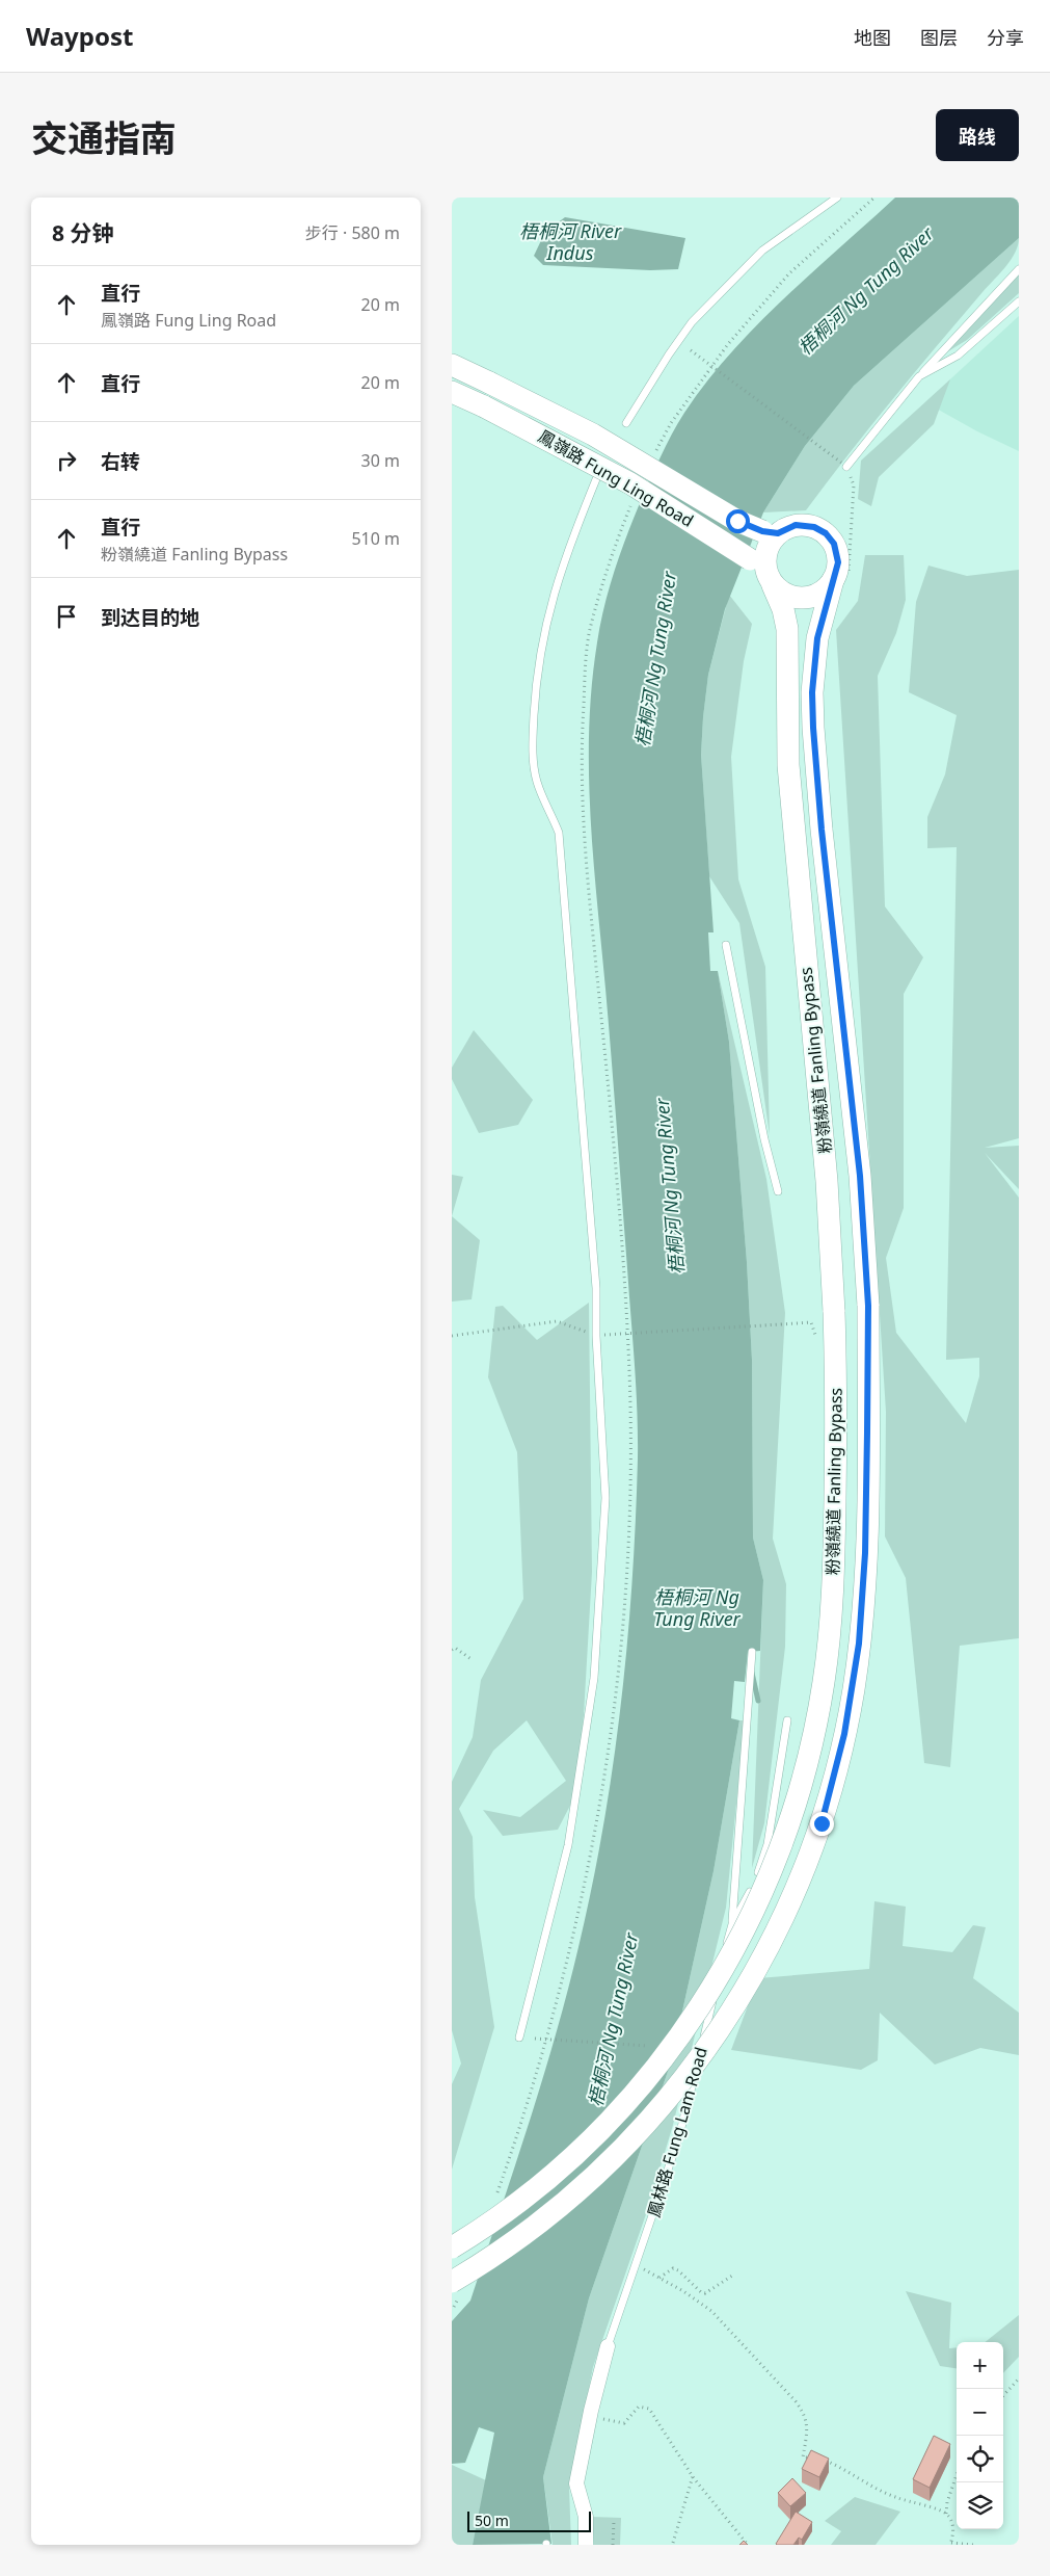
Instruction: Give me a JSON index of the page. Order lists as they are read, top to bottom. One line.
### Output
{"streets":{"main road":["鳳嶺路 Fung Ling Road","粉嶺繞道 Fanling Bypass"],"street":["鳳林路 Fung Lam Road"]},"crossings":[["鳳嶺路 Fung Ling Road","粉嶺繞道 Fanling Bypass"]],"water":["梧桐河 River Indus","梧桐河 Ng Tung River"],"scale_bar":"50 m","page":{"header":"Waypost","nav":["地图","图层","分享"],"title":"交通指南","buttons":"路线","heading":["8 分钟","步行 · 580 m"],"list":[["直行","鳳嶺路 Fung Ling Road","20 m"],["直行","20 m"],["右转","30 m"],["直行","粉嶺繞道 Fanling Bypass","510 m"],"到达目的地"],"map_buttons":["+","−"],"scale":"50 m"}}
